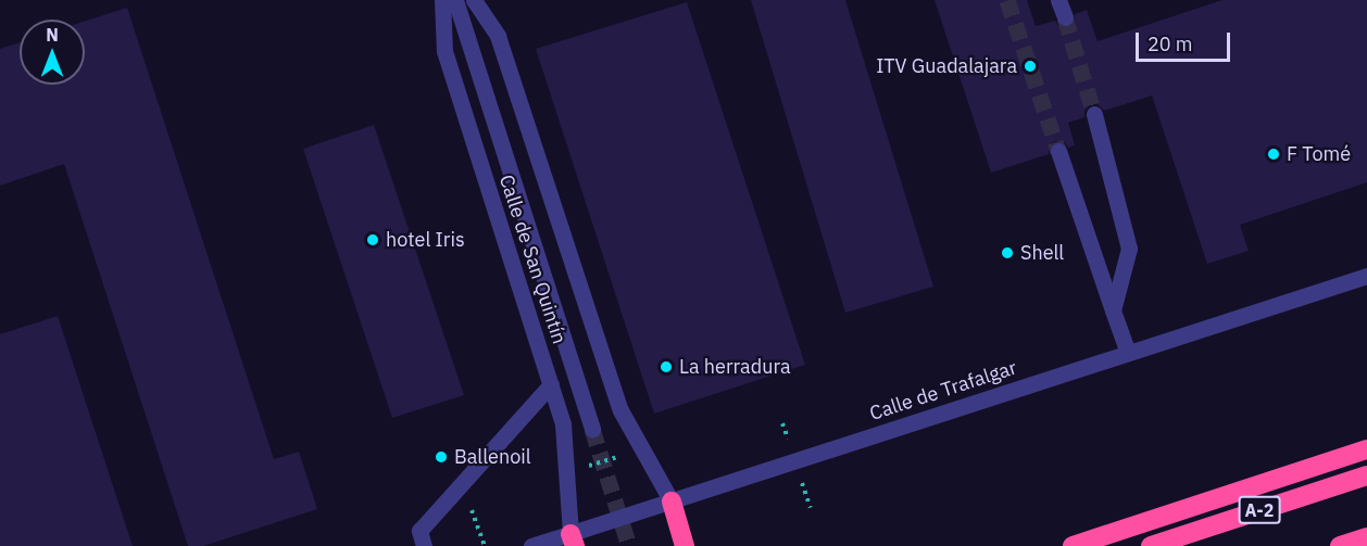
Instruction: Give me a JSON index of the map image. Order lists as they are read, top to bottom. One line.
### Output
{"streets":{"highway":["A-2"],"street":["Calle de San Quintín","Calle de Trafalgar"]},"crossings":[["Calle de San Quintín","Calle de Trafalgar"]],"places":["ITV Guadalajara","F Tomé","hotel Iris","Shell","La herradura","Ballenoil"],"scale_bar":"20 m","north":"top"}
